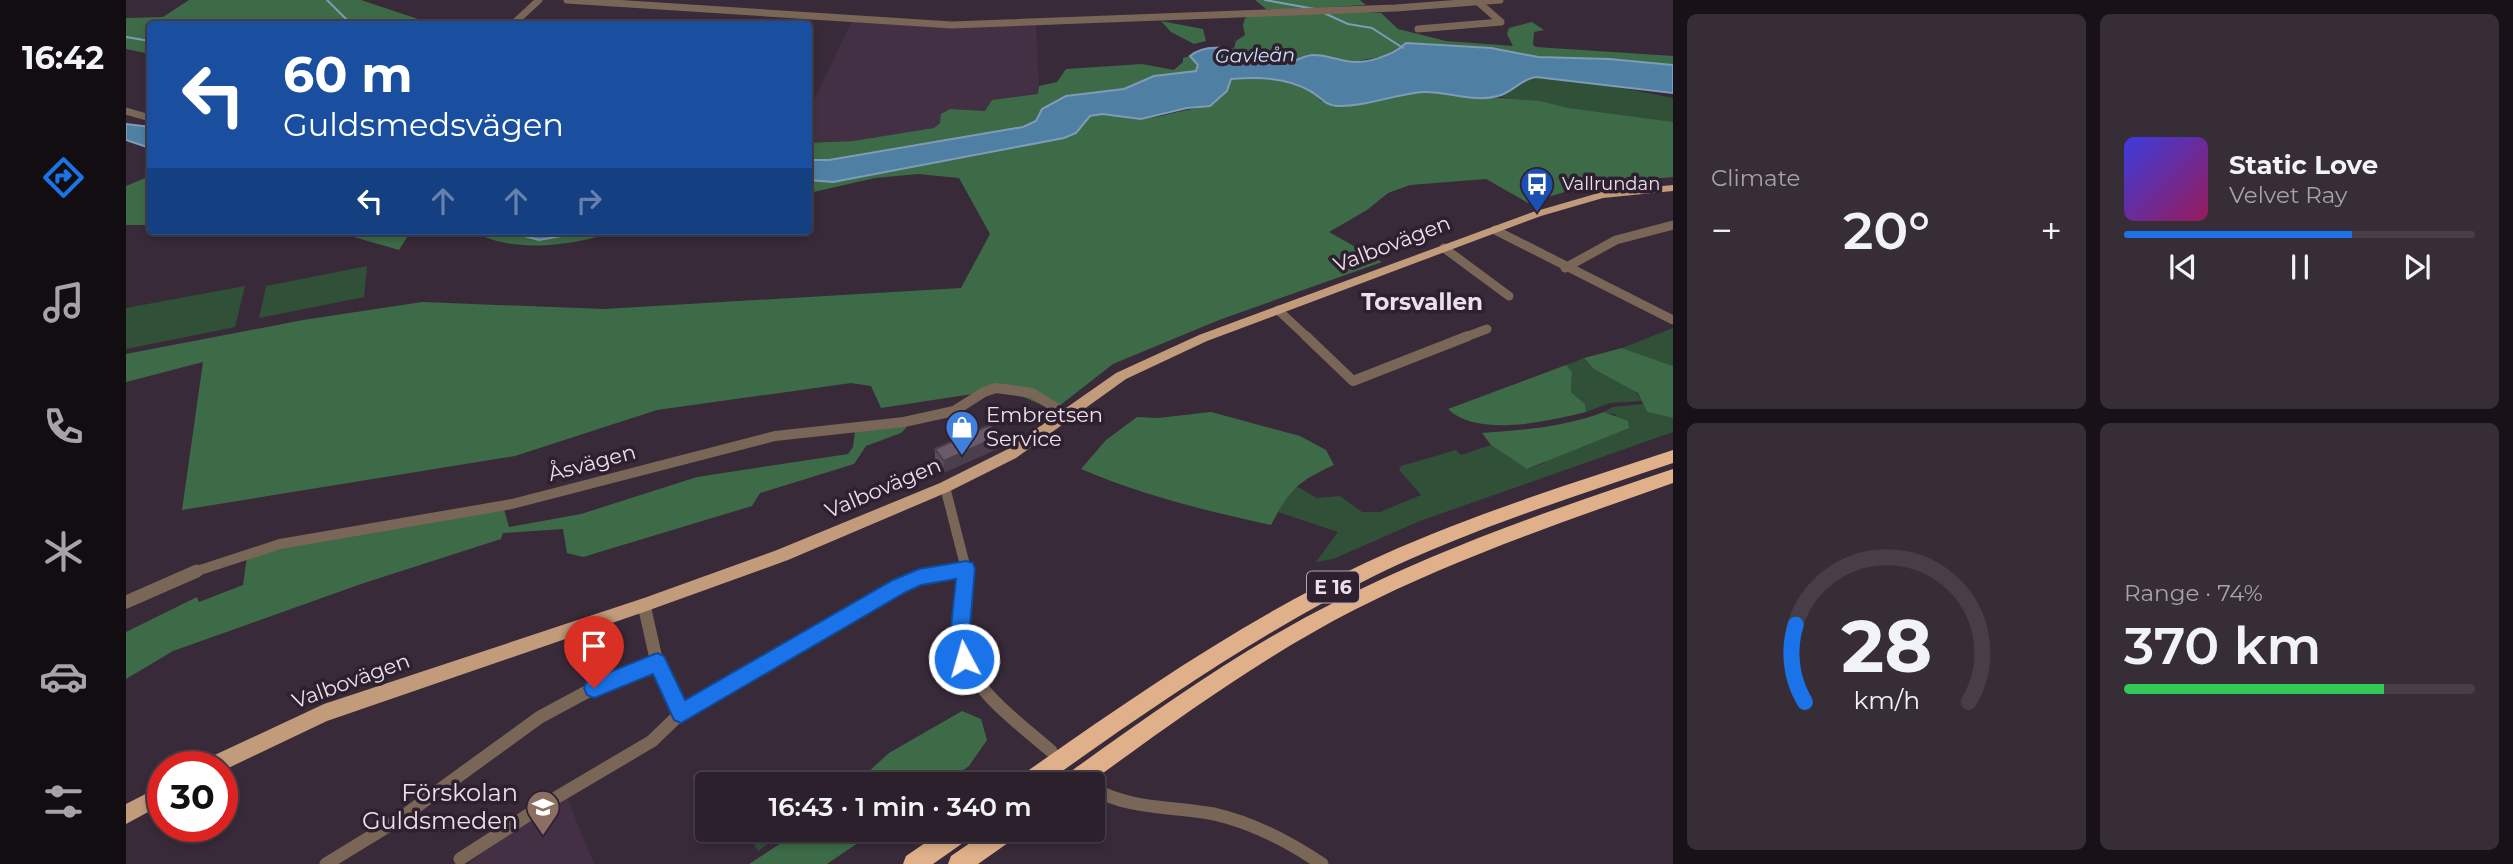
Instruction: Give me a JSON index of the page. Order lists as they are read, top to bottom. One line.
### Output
{"streets":{"highway":["E 16"],"main road":["Valbovägen"],"street":["Åsvägen"]},"crossings":[["Valbovägen","Åsvägen"]],"districts":["Torsvallen"],"water":["Gavleån"],"places":{"bus stop":["Vallrundan"],"shop":["Embretsen Service"],"school or university":["Förskolan Guldsmeden"]},"page":{"tabs":"16:42","tile":["Climate",["Range · 74%","370 km"]],"turn":["60 m","Guldsmedsvägen"],"song":["Static Love","Velvet Ray"],"heat":["−","20°","+"],"limit":"30","trip":"16:43 · 1 min · 340 m","gauge":["28","km/h"]}}
